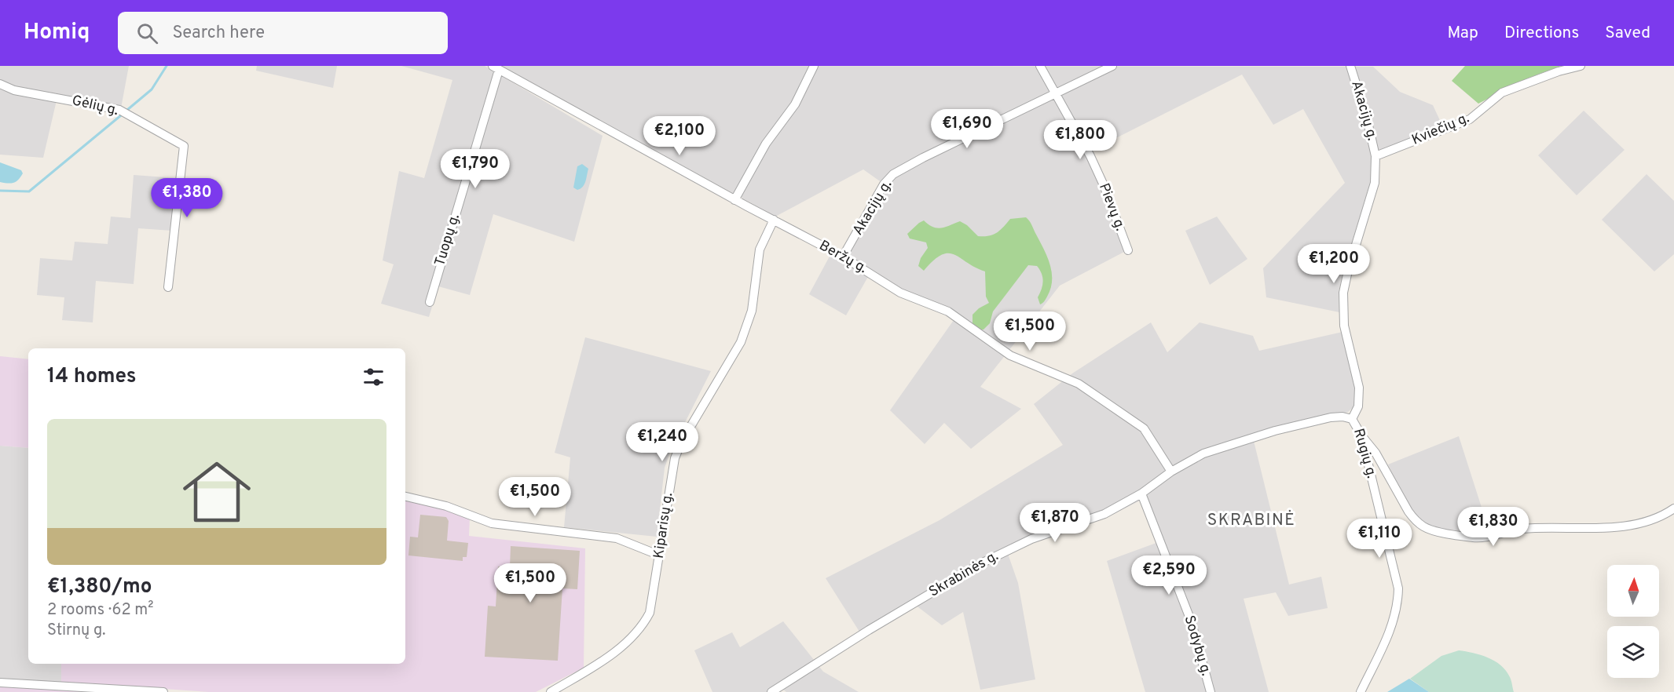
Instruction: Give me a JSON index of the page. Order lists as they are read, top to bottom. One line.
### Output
{"streets":{"street":["Gėlių g.","Akacijų g.","Kviečių g.","Pievų g.","Tuopų g.","Beržų g.","Rugių g.","Kiparisų g.","Skrabinės g.","Sodybų g."]},"crossings":[["Akacijų g.","Kviečių g."],["Akacijų g.","Pievų g."],["Akacijų g.","Beržų g."],["Akacijų g.","Rugių g."],["Kviečių g.","Rugių g."],["Tuopų g.","Beržų g."],["Beržų g.","Kiparisų g."],["Beržų g.","Skrabinės g."],["Rugių g.","Skrabinės g."],["Skrabinės g.","Sodybų g."]],"districts":["SKRABINĖ"],"north":"top","page":{"header":"Homiq","search":"Search here","nav":["Map","Directions","Saved"],"price":["€1,690","€2,100","€1,800","€1,790","€1,380","€1,200","€1,500","€1,240","€1,500","€1,870","€1,830","€1,110","€2,590","€1,500"],"heading":"14 homes","list":[{"name":"€1,380/mo","note":"2 rooms · 62 m² · Stirnų g."}]}}
